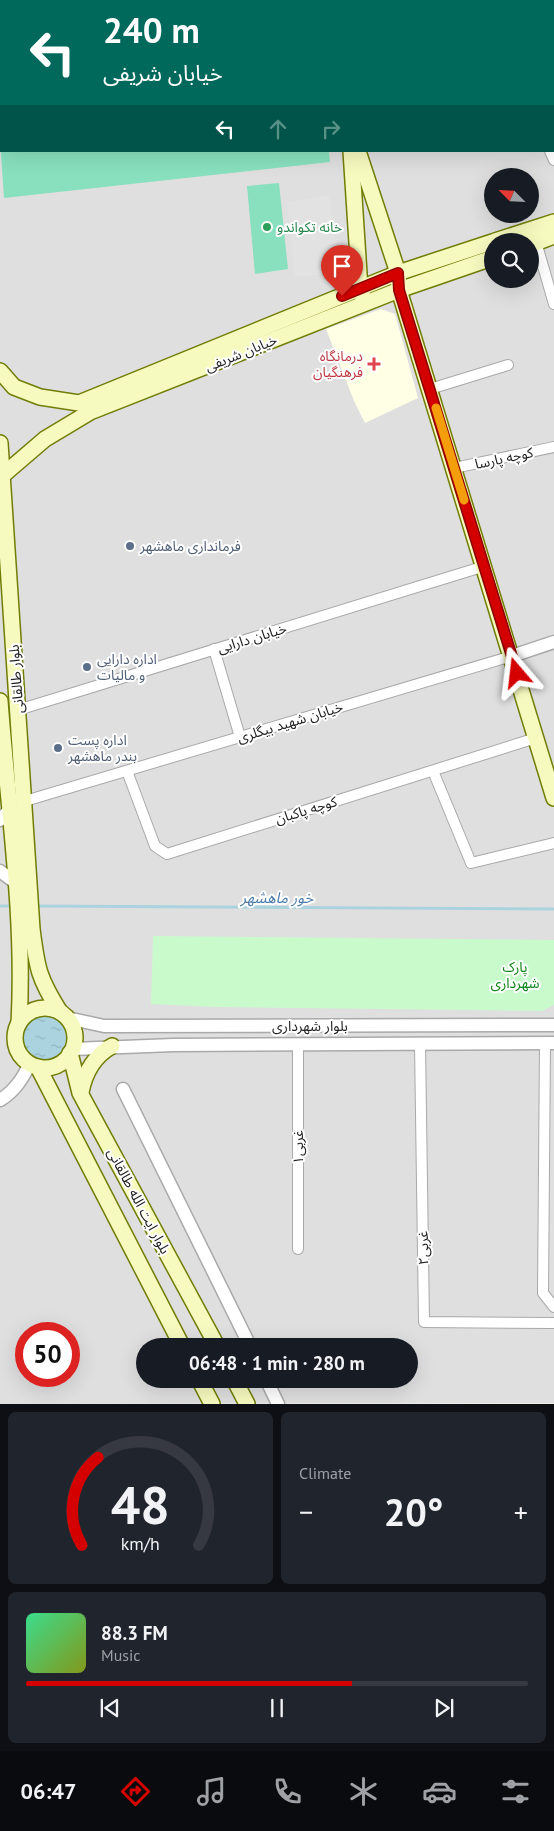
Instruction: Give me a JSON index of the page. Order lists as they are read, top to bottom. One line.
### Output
{"streets":{"main road":["خیابان شریفی","بلوار طالقانی","بلوار ایت الله طالقانی"],"street":["کوچه پارسا","خیابان دارایی","خیابان شهید بیگلری","کوچه پاکبان","بلوار شهرداری","۱غربی","۲غربی"]},"crossings":[["خیابان شریفی","بلوار طالقانی"],["خیابان دارایی","بلوار طالقانی"],["بلوار طالقانی","خیابان شهید بیگلری"],["خیابان شهید بیگلری","کوچه پاکبان"],["بلوار شهرداری","۱غربی"],["بلوار شهرداری","بلوار ایت الله طالقانی"],["بلوار شهرداری","۲غربی"]],"water":["خور ماهشهر"],"parks":["پارک شهرداری"],"places":{"other":["خانه تکواندو","فرمانداری ماهشهر","اداره دارایی و مالیات","اداره پست بندر ماهشهر"],"health":["درمانگاه فرهنگیان"]},"north":"top left","page":{"turn":["240 m","خیابان شریفی"],"limit":"50","trip":"06:48 · 1 min · 280 m","tile":"Climate","heat":["−","20°","+"],"song":["88.3 FM","Music"],"tabs":"06:47","gauge":["48","km/h"]}}
